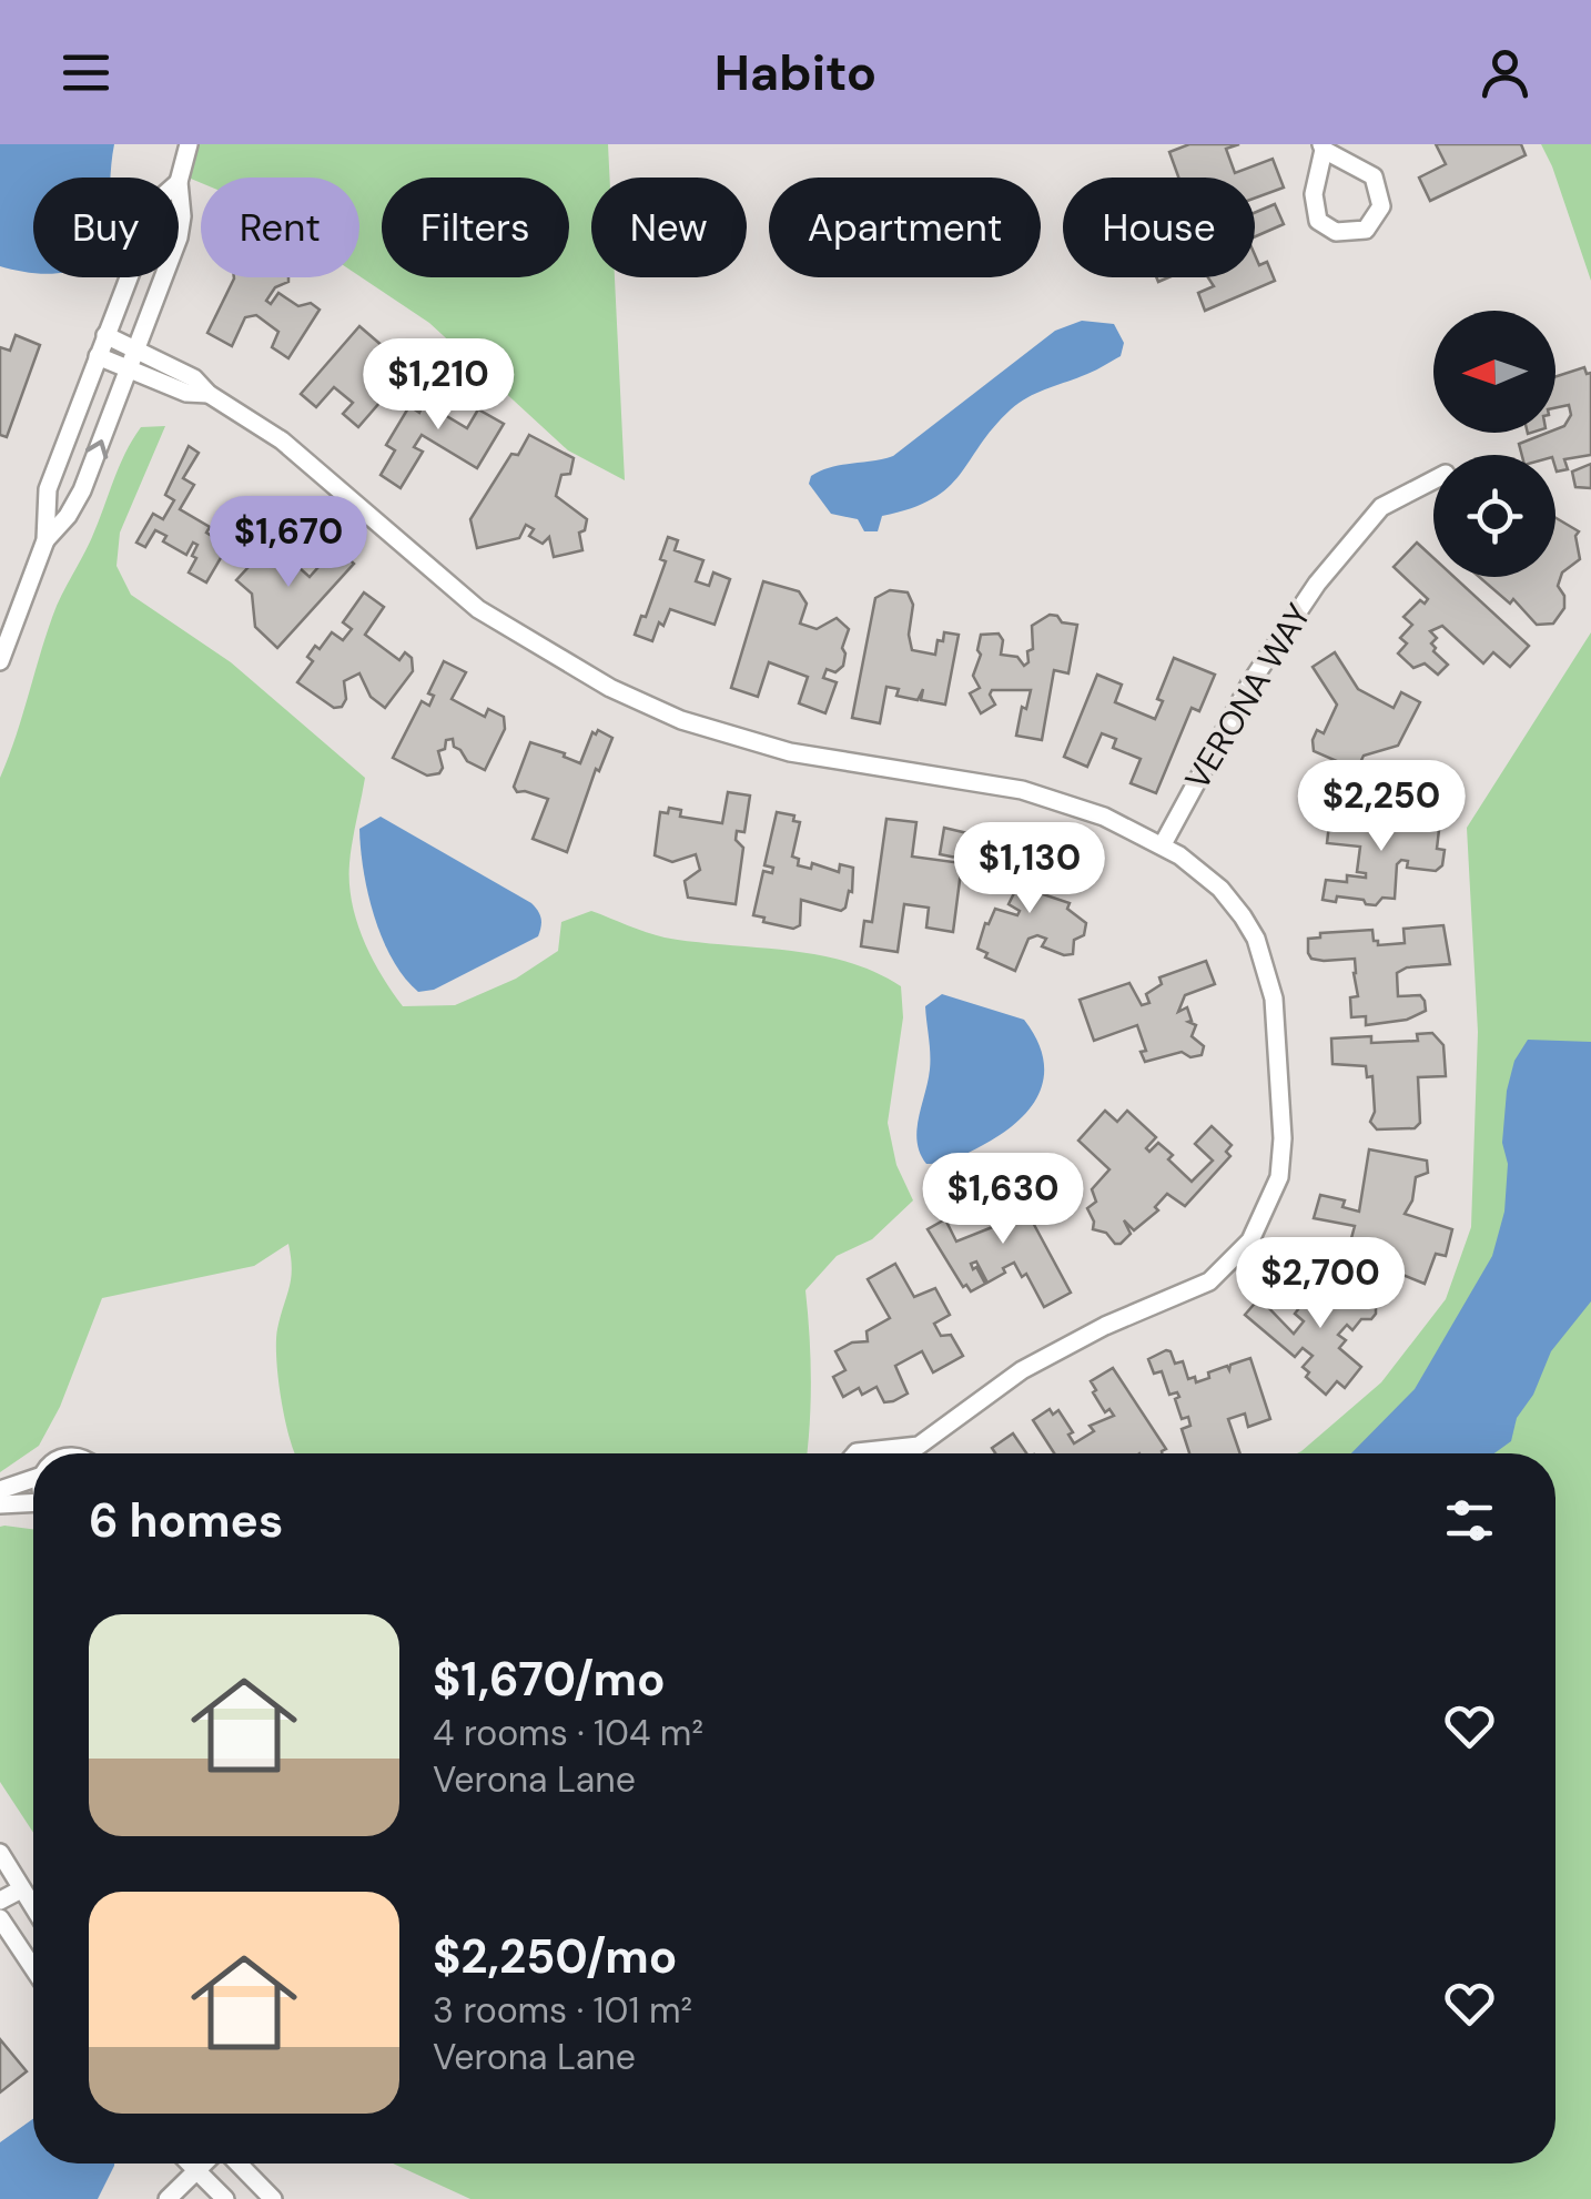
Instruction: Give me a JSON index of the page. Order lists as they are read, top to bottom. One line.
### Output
{"streets":{"street":["VERONA WAY"]},"north":"left","page":{"header":"Habito","chip":["Buy","Rent","Filters","New","Apartment","House"],"price":["$1,210","$1,670","$2,250","$1,130","$1,630","$2,700"],"heading":"6 homes","list":[{"name":"$1,670/mo","note":"4 rooms · 104 m² · Verona Lane"},{"name":"$2,250/mo","note":"3 rooms · 101 m² · Verona Lane"}]}}
